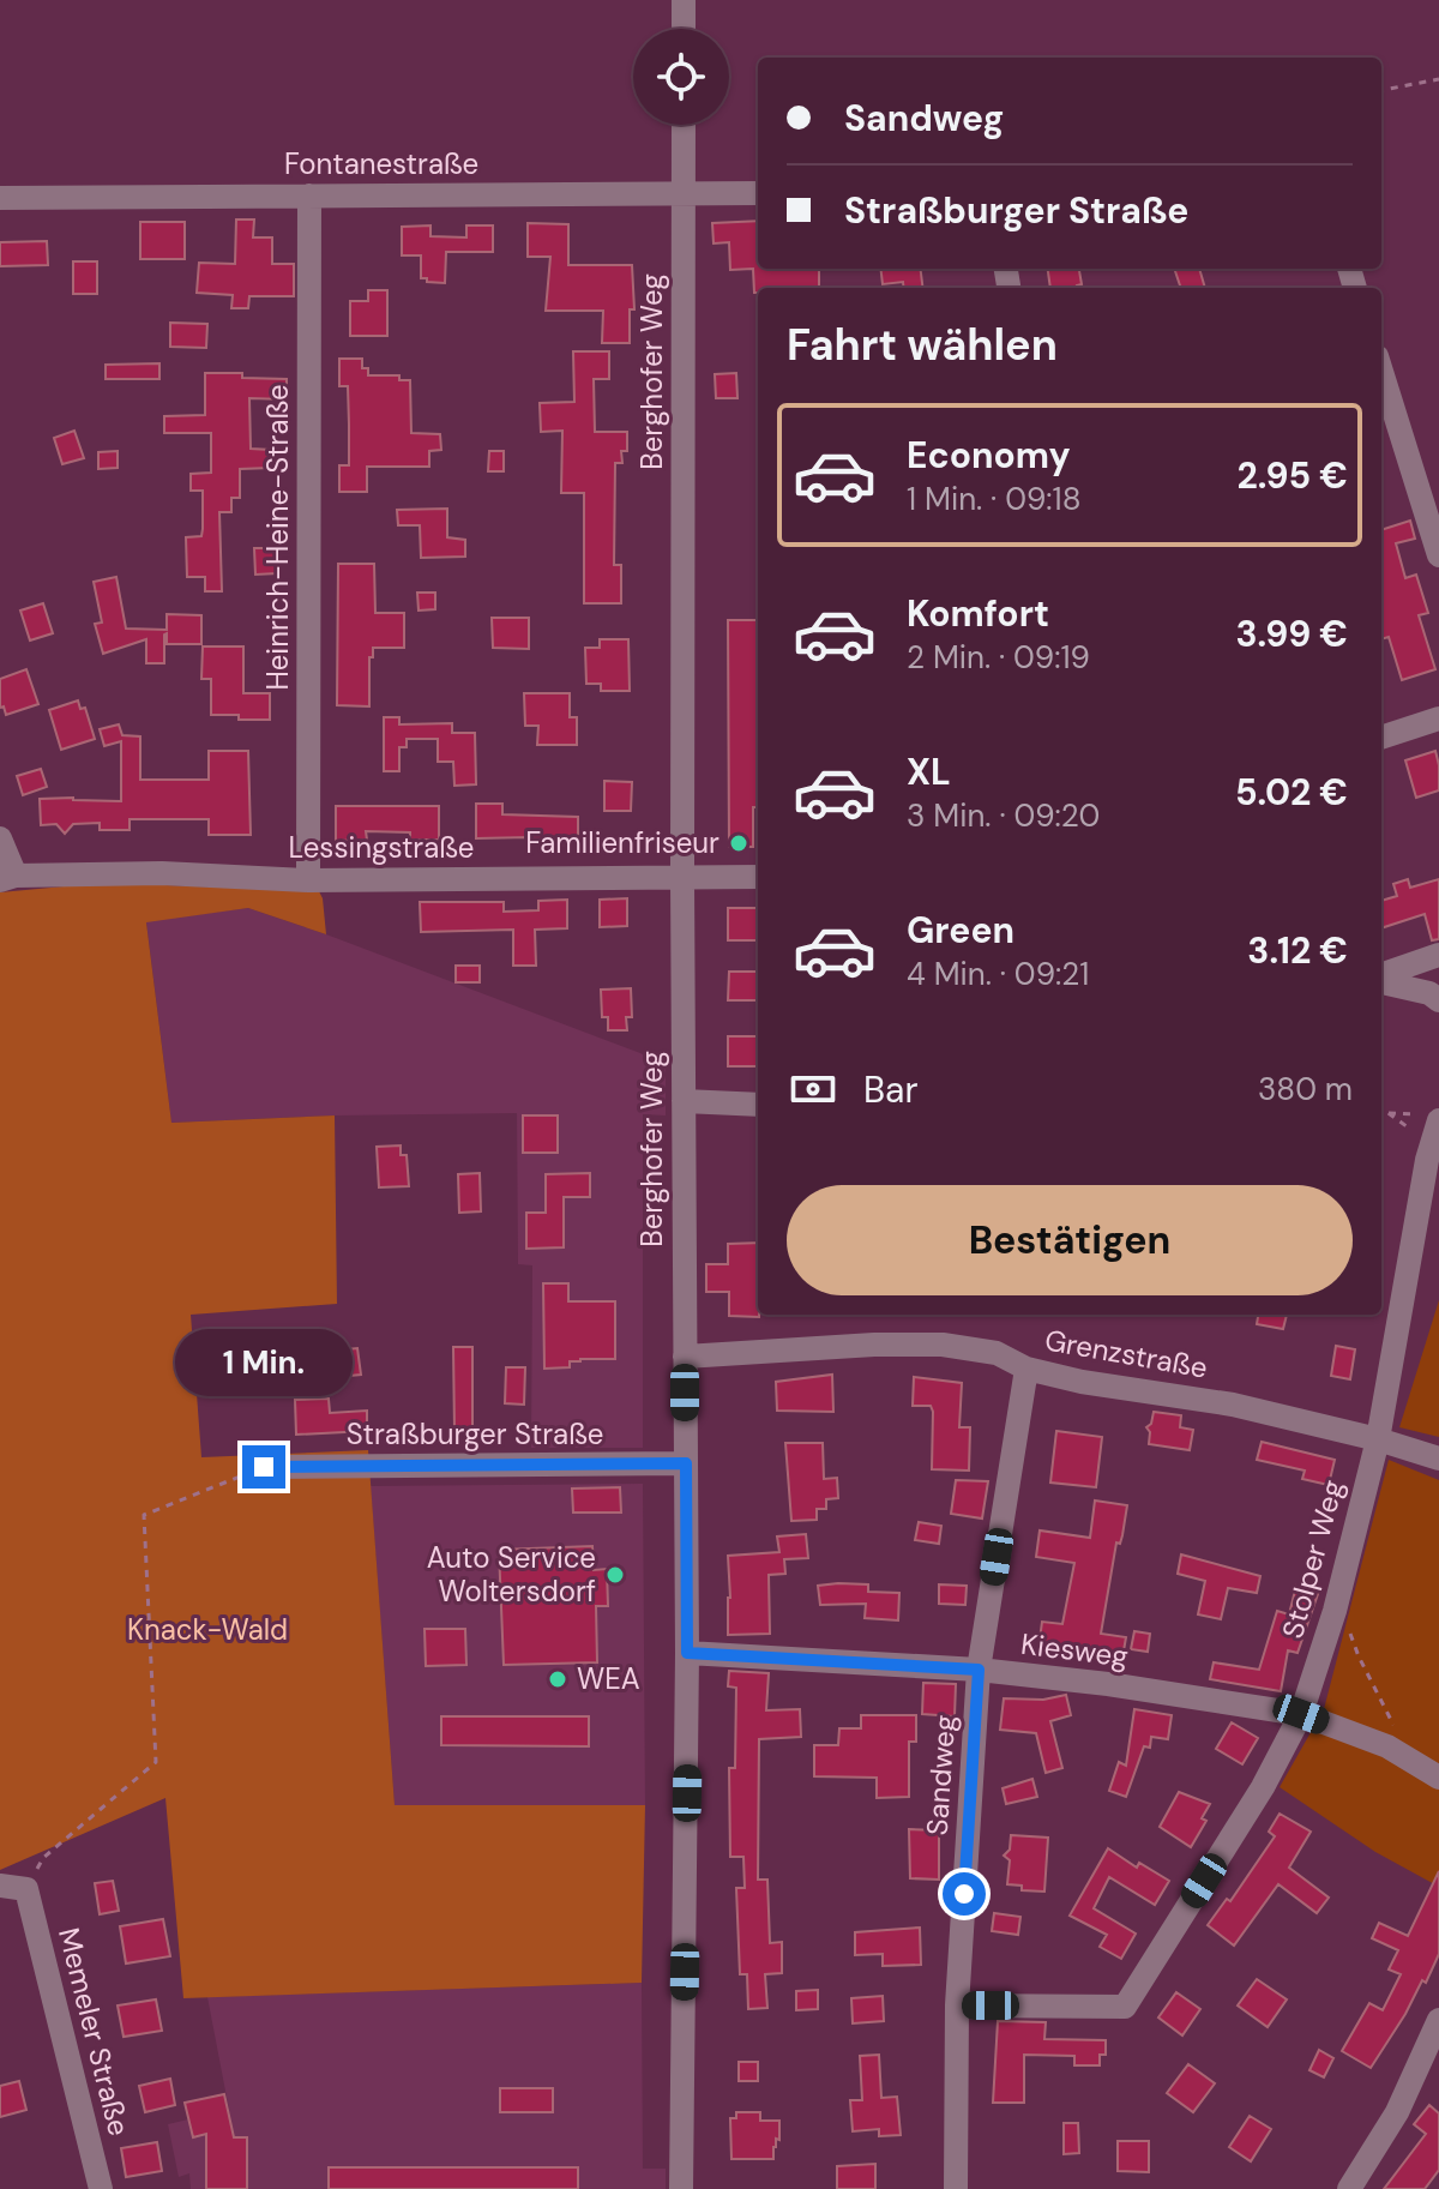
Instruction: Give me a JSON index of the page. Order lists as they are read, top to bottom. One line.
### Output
{"streets":{"street":["Fontanestraße","Berghofer Weg","Heinrich-Heine-Straße","Lessingstraße","Grenzstraße","Straßburger Straße","Stolper Weg","Kiesweg","Sandweg","Memeler Straße"]},"crossings":[["Fontanestraße","Berghofer Weg"],["Fontanestraße","Heinrich-Heine-Straße"],["Berghofer Weg","Lessingstraße"],["Berghofer Weg","Grenzstraße"],["Berghofer Weg","Straßburger Straße"],["Berghofer Weg","Kiesweg"],["Heinrich-Heine-Straße","Lessingstraße"],["Grenzstraße","Stolper Weg"],["Grenzstraße","Sandweg"],["Stolper Weg","Kiesweg"],["Stolper Weg","Sandweg"],["Kiesweg","Sandweg"]],"parks":["Knack-Wald"],"places":["Familienfriseur","Auto Service Woltersdorf","WEA"],"page":{"banner":["Sandweg","Straßburger Straße"],"heading":"Fahrt wählen","list":[{"name":"Economy","note":"1 Min. · 09:18","value":"2.95 €"},{"name":"Komfort","note":"2 Min. · 09:19","value":"3.99 €"},{"name":"XL","note":"3 Min. · 09:20","value":"5.02 €"},{"name":"Green","note":"4 Min. · 09:21","value":"3.12 €"}],"pay":["Bar","380 m"],"buttons":"Bestätigen","bubble":"1 Min."}}
